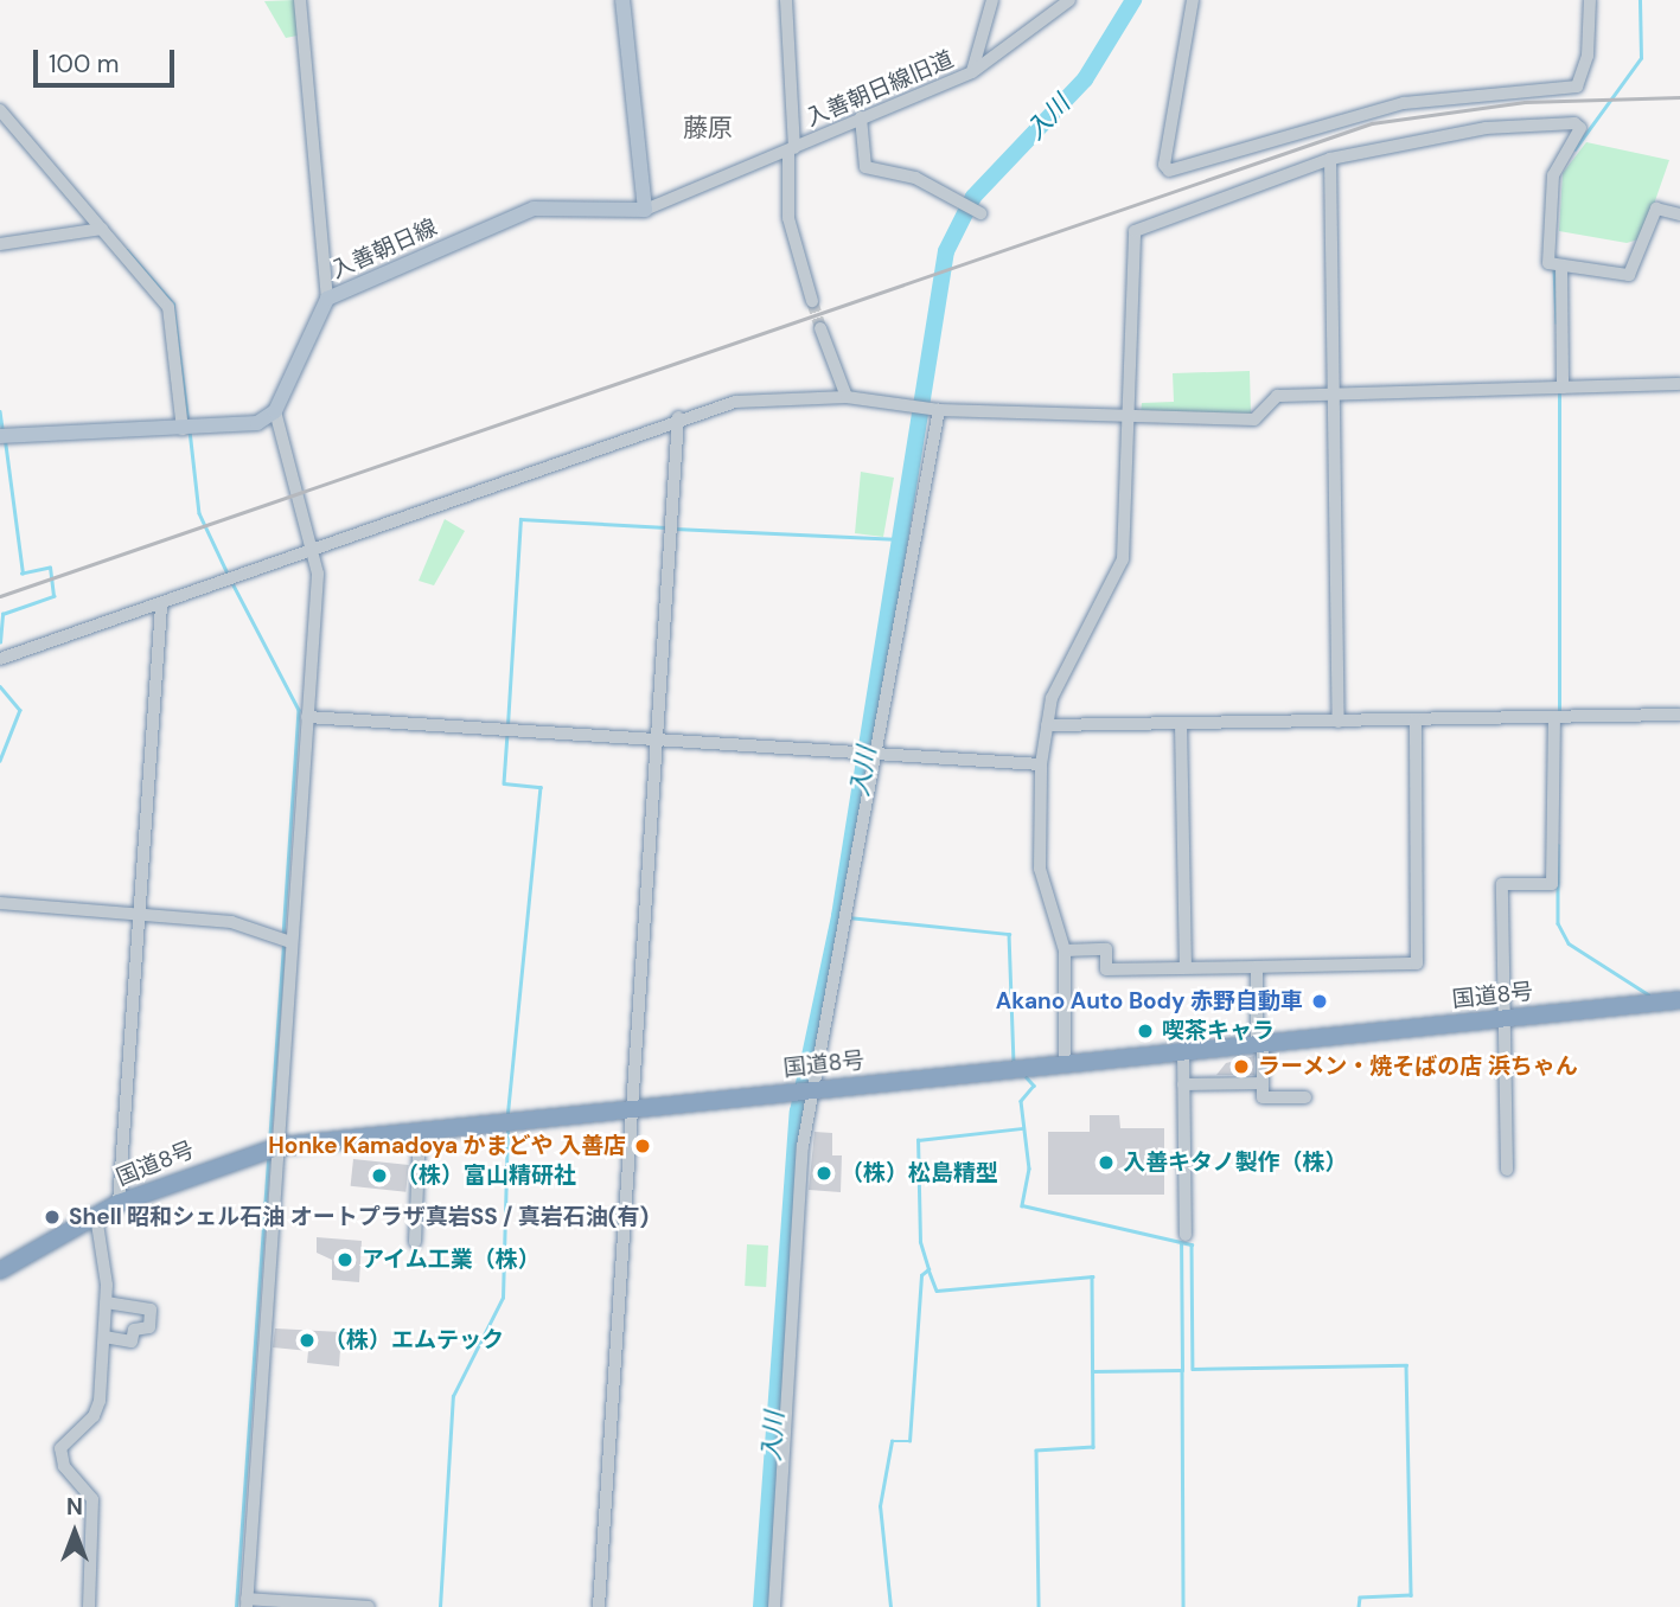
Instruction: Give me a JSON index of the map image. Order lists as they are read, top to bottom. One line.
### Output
{"streets":{"highway":["国道8号"],"main road":["入善朝日線"],"street":["入善朝日線旧道"]},"crossings":[["入善朝日線旧道","入善朝日線"]],"districts":["藤原"],"water":["入川"],"places":["Akano Auto Body 赤野自動車","喫茶キャラ","ラーメン・焼そばの店 浜ちゃん","Honke Kamadoya かまどや 入善店","入善キタノ製作（株）","（株）松島精型","（株）富山精研社","Shell 昭和シェル石油 オートプラザ真岩SS / 真岩石油(有)","アイム工業（株）","（株）エムテック"],"scale_bar":"100 m","north":"top"}
